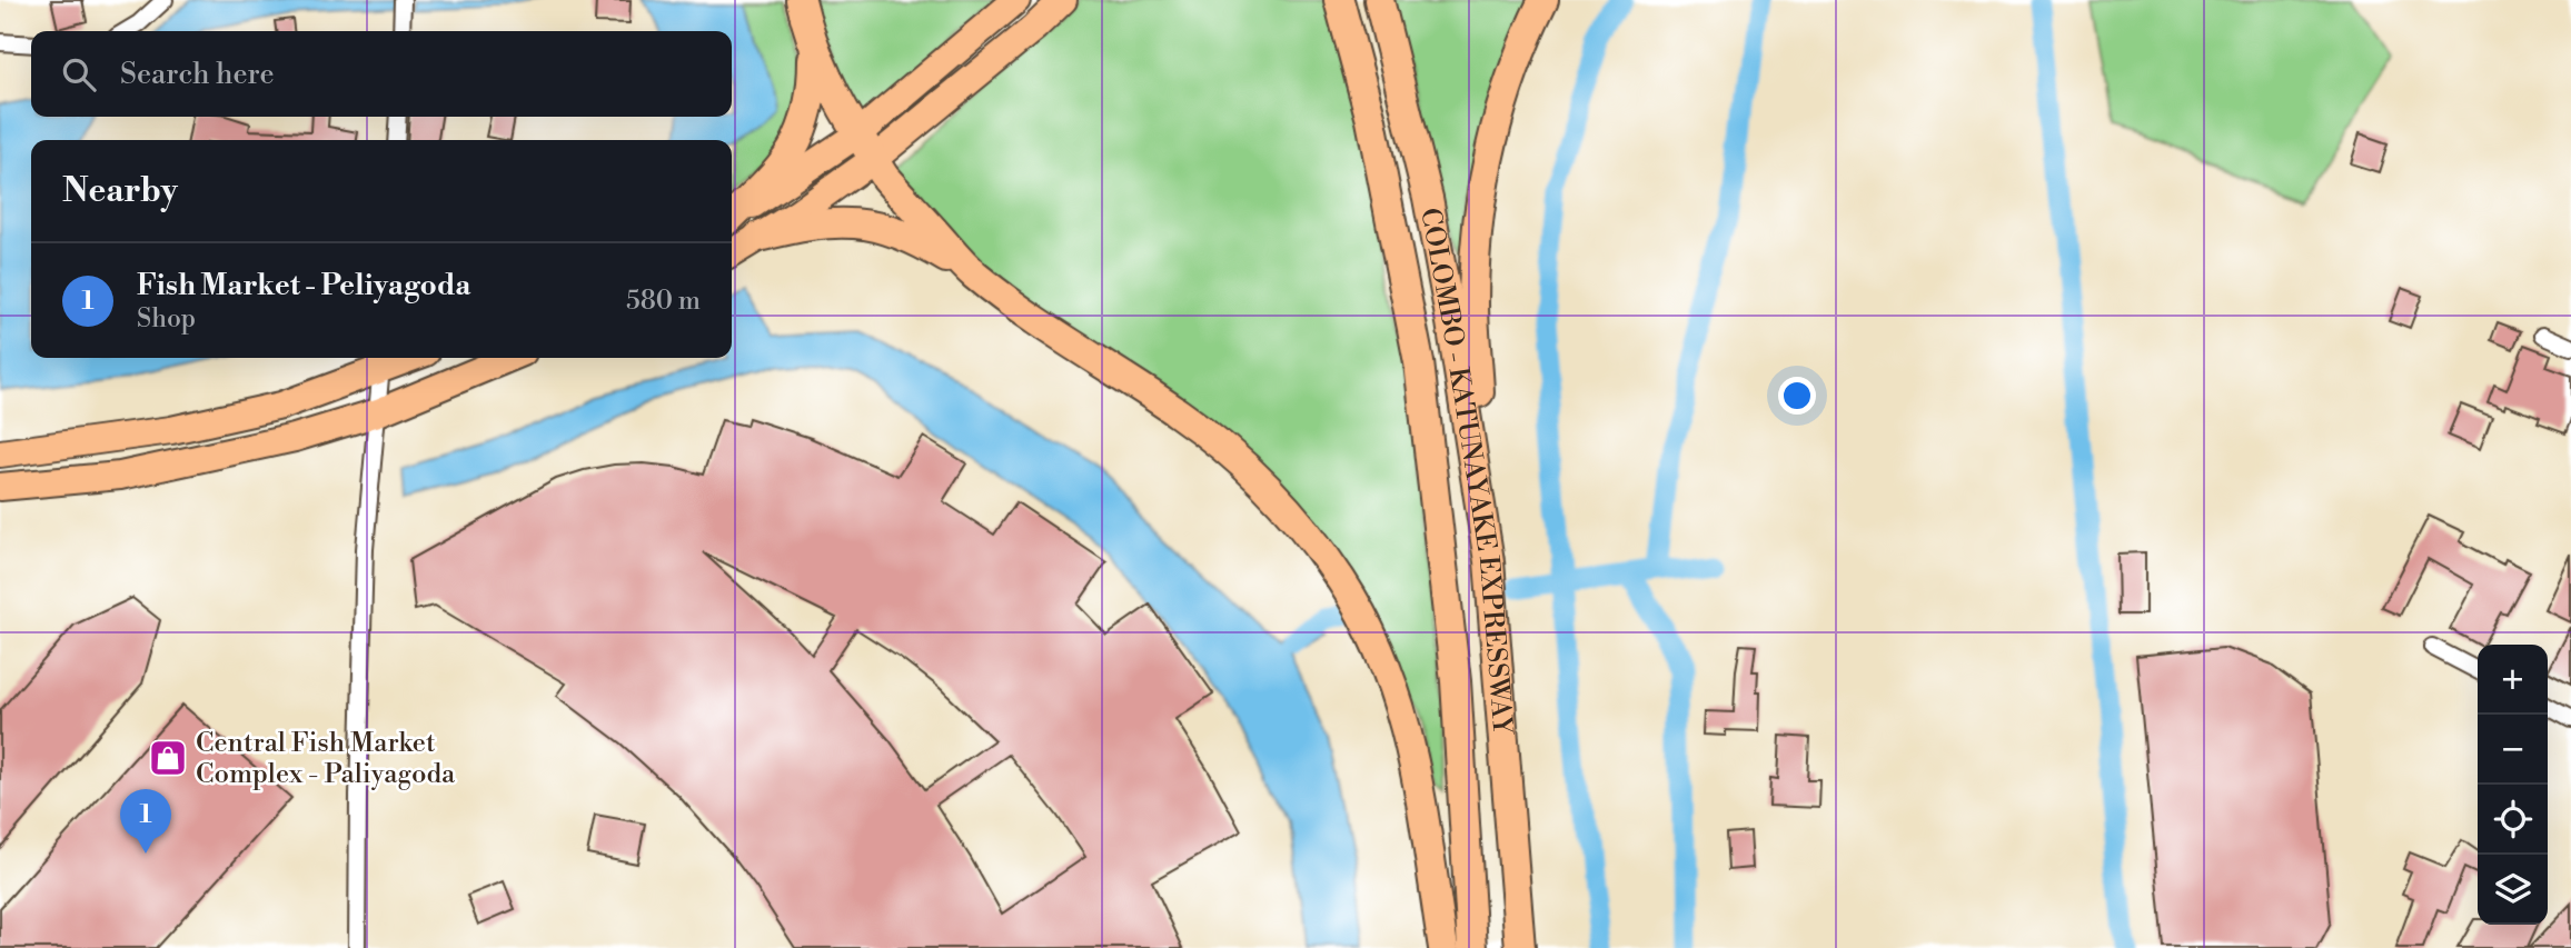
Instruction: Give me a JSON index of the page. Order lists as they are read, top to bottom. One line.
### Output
{"streets":{"highway":["COLOMBO - KATUNAYAKE EXPRESSWAY"]},"places":{"shop":["Central Fish Market Complex - Paliyagoda"]},"page":{"search":"Search here","heading":"Nearby","list":[{"mark":"1","name":"Fish Market - Peliyagoda","note":"Shop","value":"580 m"}],"map_buttons":["+","−"],"pins":"1"}}
